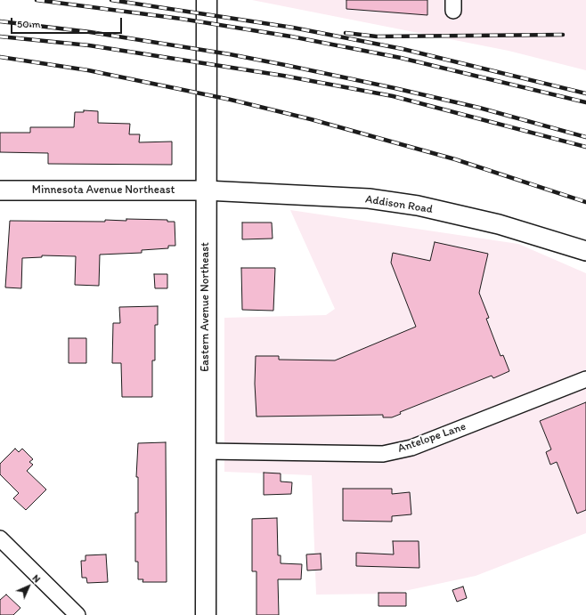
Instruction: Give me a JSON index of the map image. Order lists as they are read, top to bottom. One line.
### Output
{"streets":{"main road":["Eastern Avenue Northeast"],"street":["Minnesota Avenue Northeast","Addison Road","Antelope Lane"]},"crossings":[["Minnesota Avenue Northeast","Addison Road"],["Minnesota Avenue Northeast","Eastern Avenue Northeast"],["Addison Road","Eastern Avenue Northeast"],["Eastern Avenue Northeast","Antelope Lane"]],"scale_bar":"50 m","north":"top right"}
